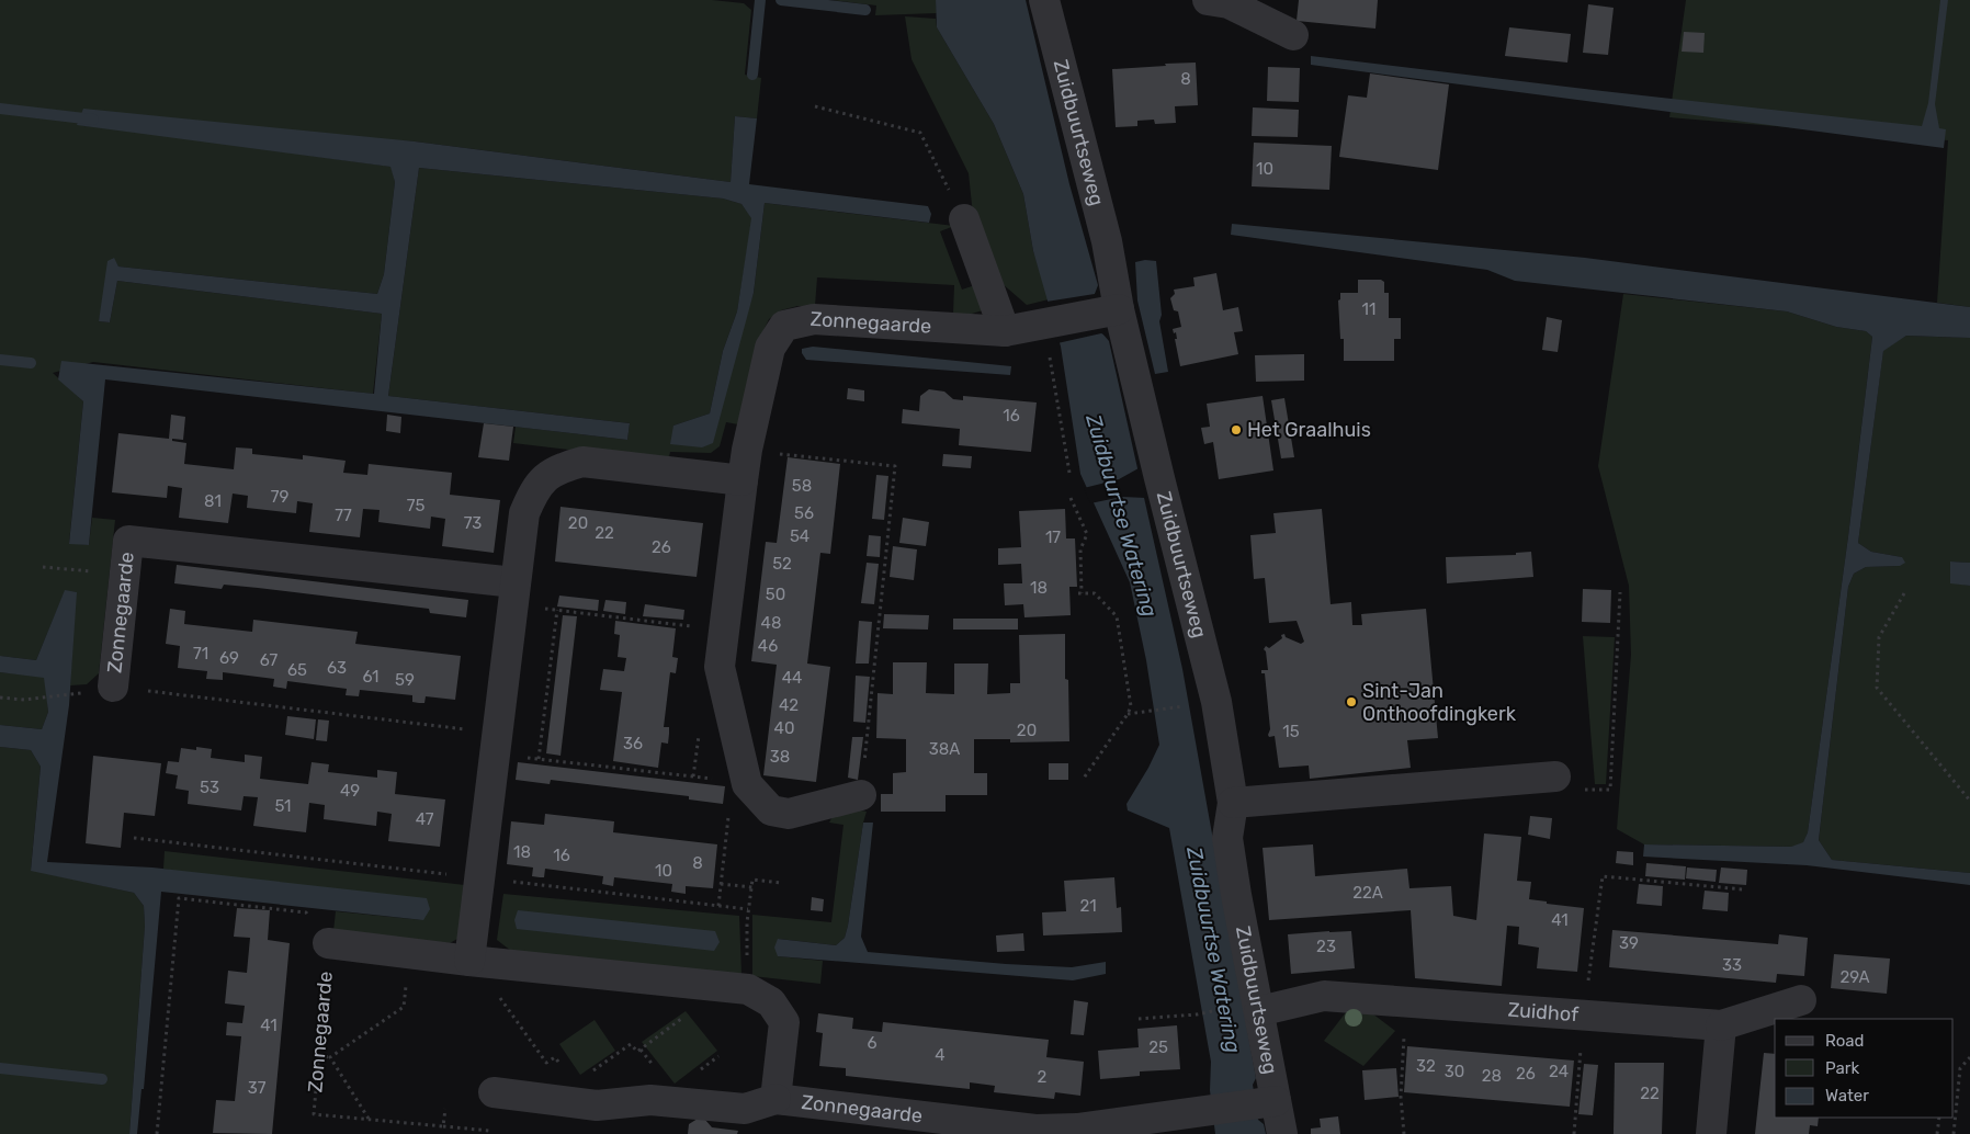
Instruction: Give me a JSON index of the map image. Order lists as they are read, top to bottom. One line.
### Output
{"streets":{"street":["Zuidbuurtseweg","Zonnegaarde","Zuidhof"]},"crossings":[["Zuidbuurtseweg","Zonnegaarde"],["Zuidbuurtseweg","Zuidhof"]],"water":["Zuidbuurtse Watering"],"places":["Het Graalhuis","Sint-Jan Onthoofdingkerk"],"house_numbers":["8","10","11","16","58","79","81","75","56","77","73","20","22","54","17","26","52","18","50","48","46","71","69","67","63","65","61","44","59","42","40","20","15","36","38A","38","53","49","51","47","18","16","8","10","22A","21","41","39","23","33","29A","41","6","25","4","32","30","24","26","28","2","37","22"],"legend":["Road","Park","Water"]}
